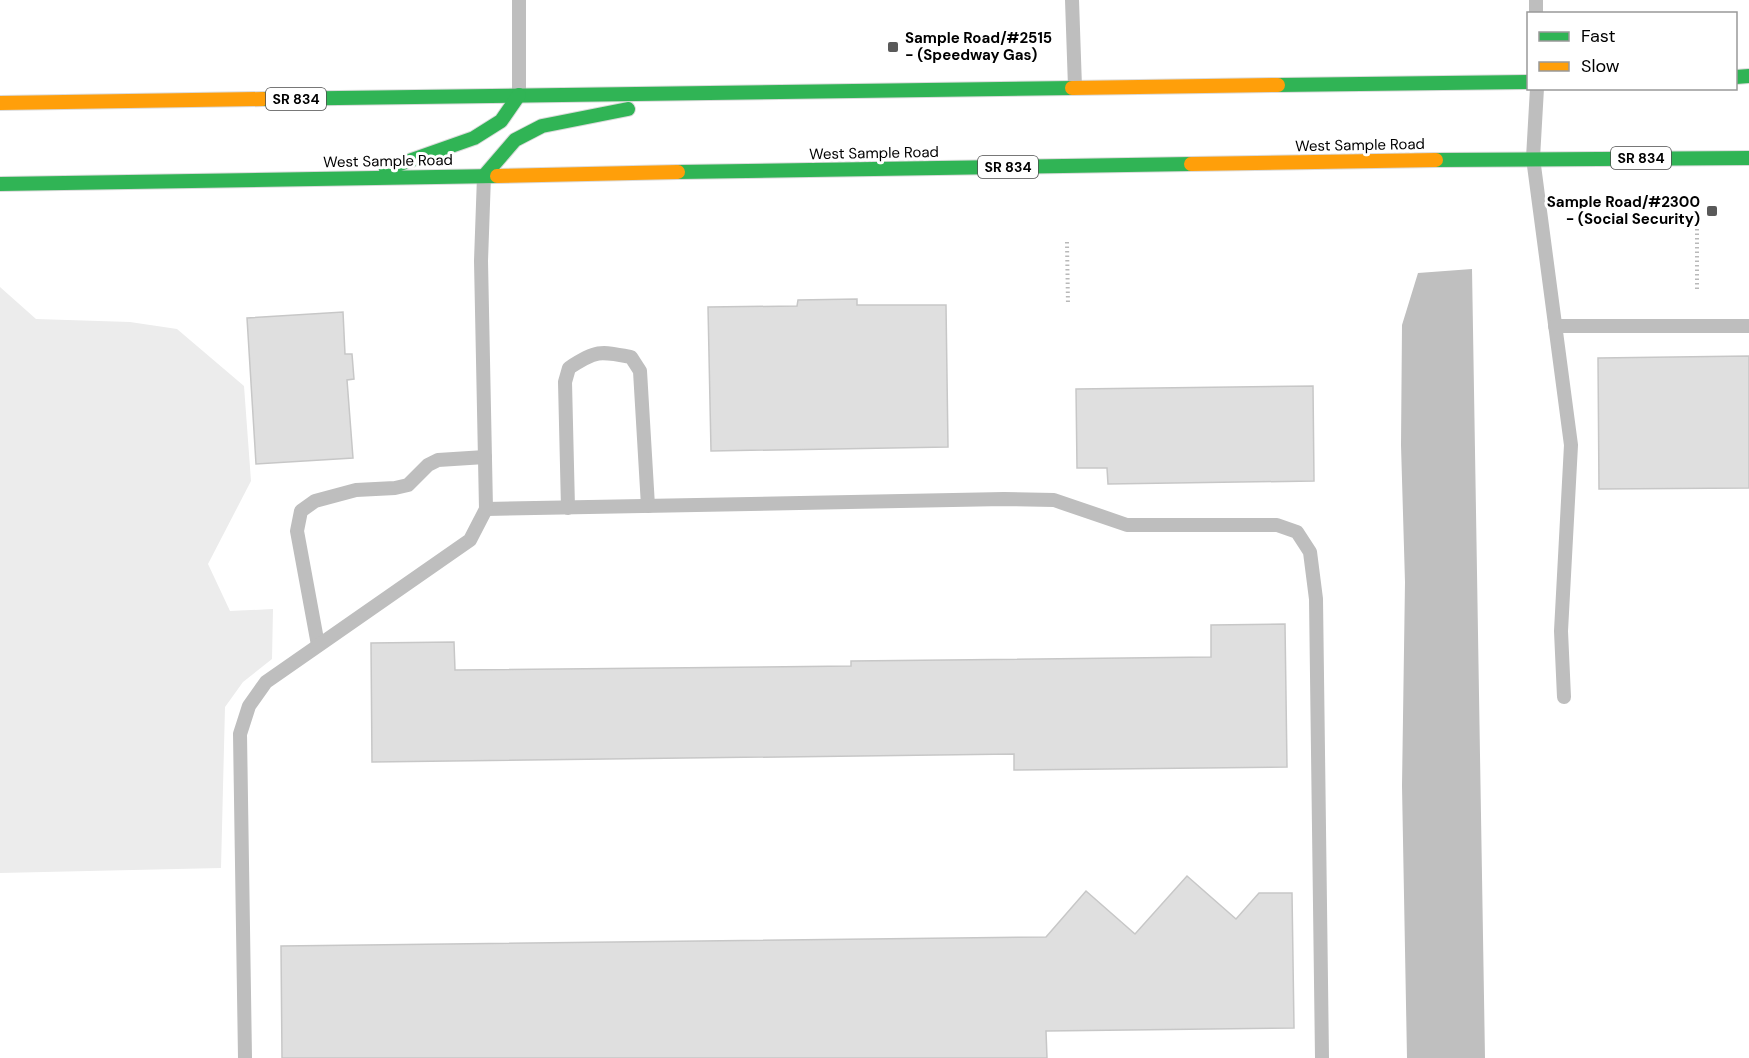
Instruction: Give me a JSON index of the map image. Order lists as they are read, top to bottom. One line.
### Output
{"streets":{"main road":["SR 834","West Sample Road"]},"places":{"transit":["Sample Road/#2515 - (Speedway Gas)","Sample Road/#2300 - (Social Security)"]},"legend":["Fast","Slow"]}
